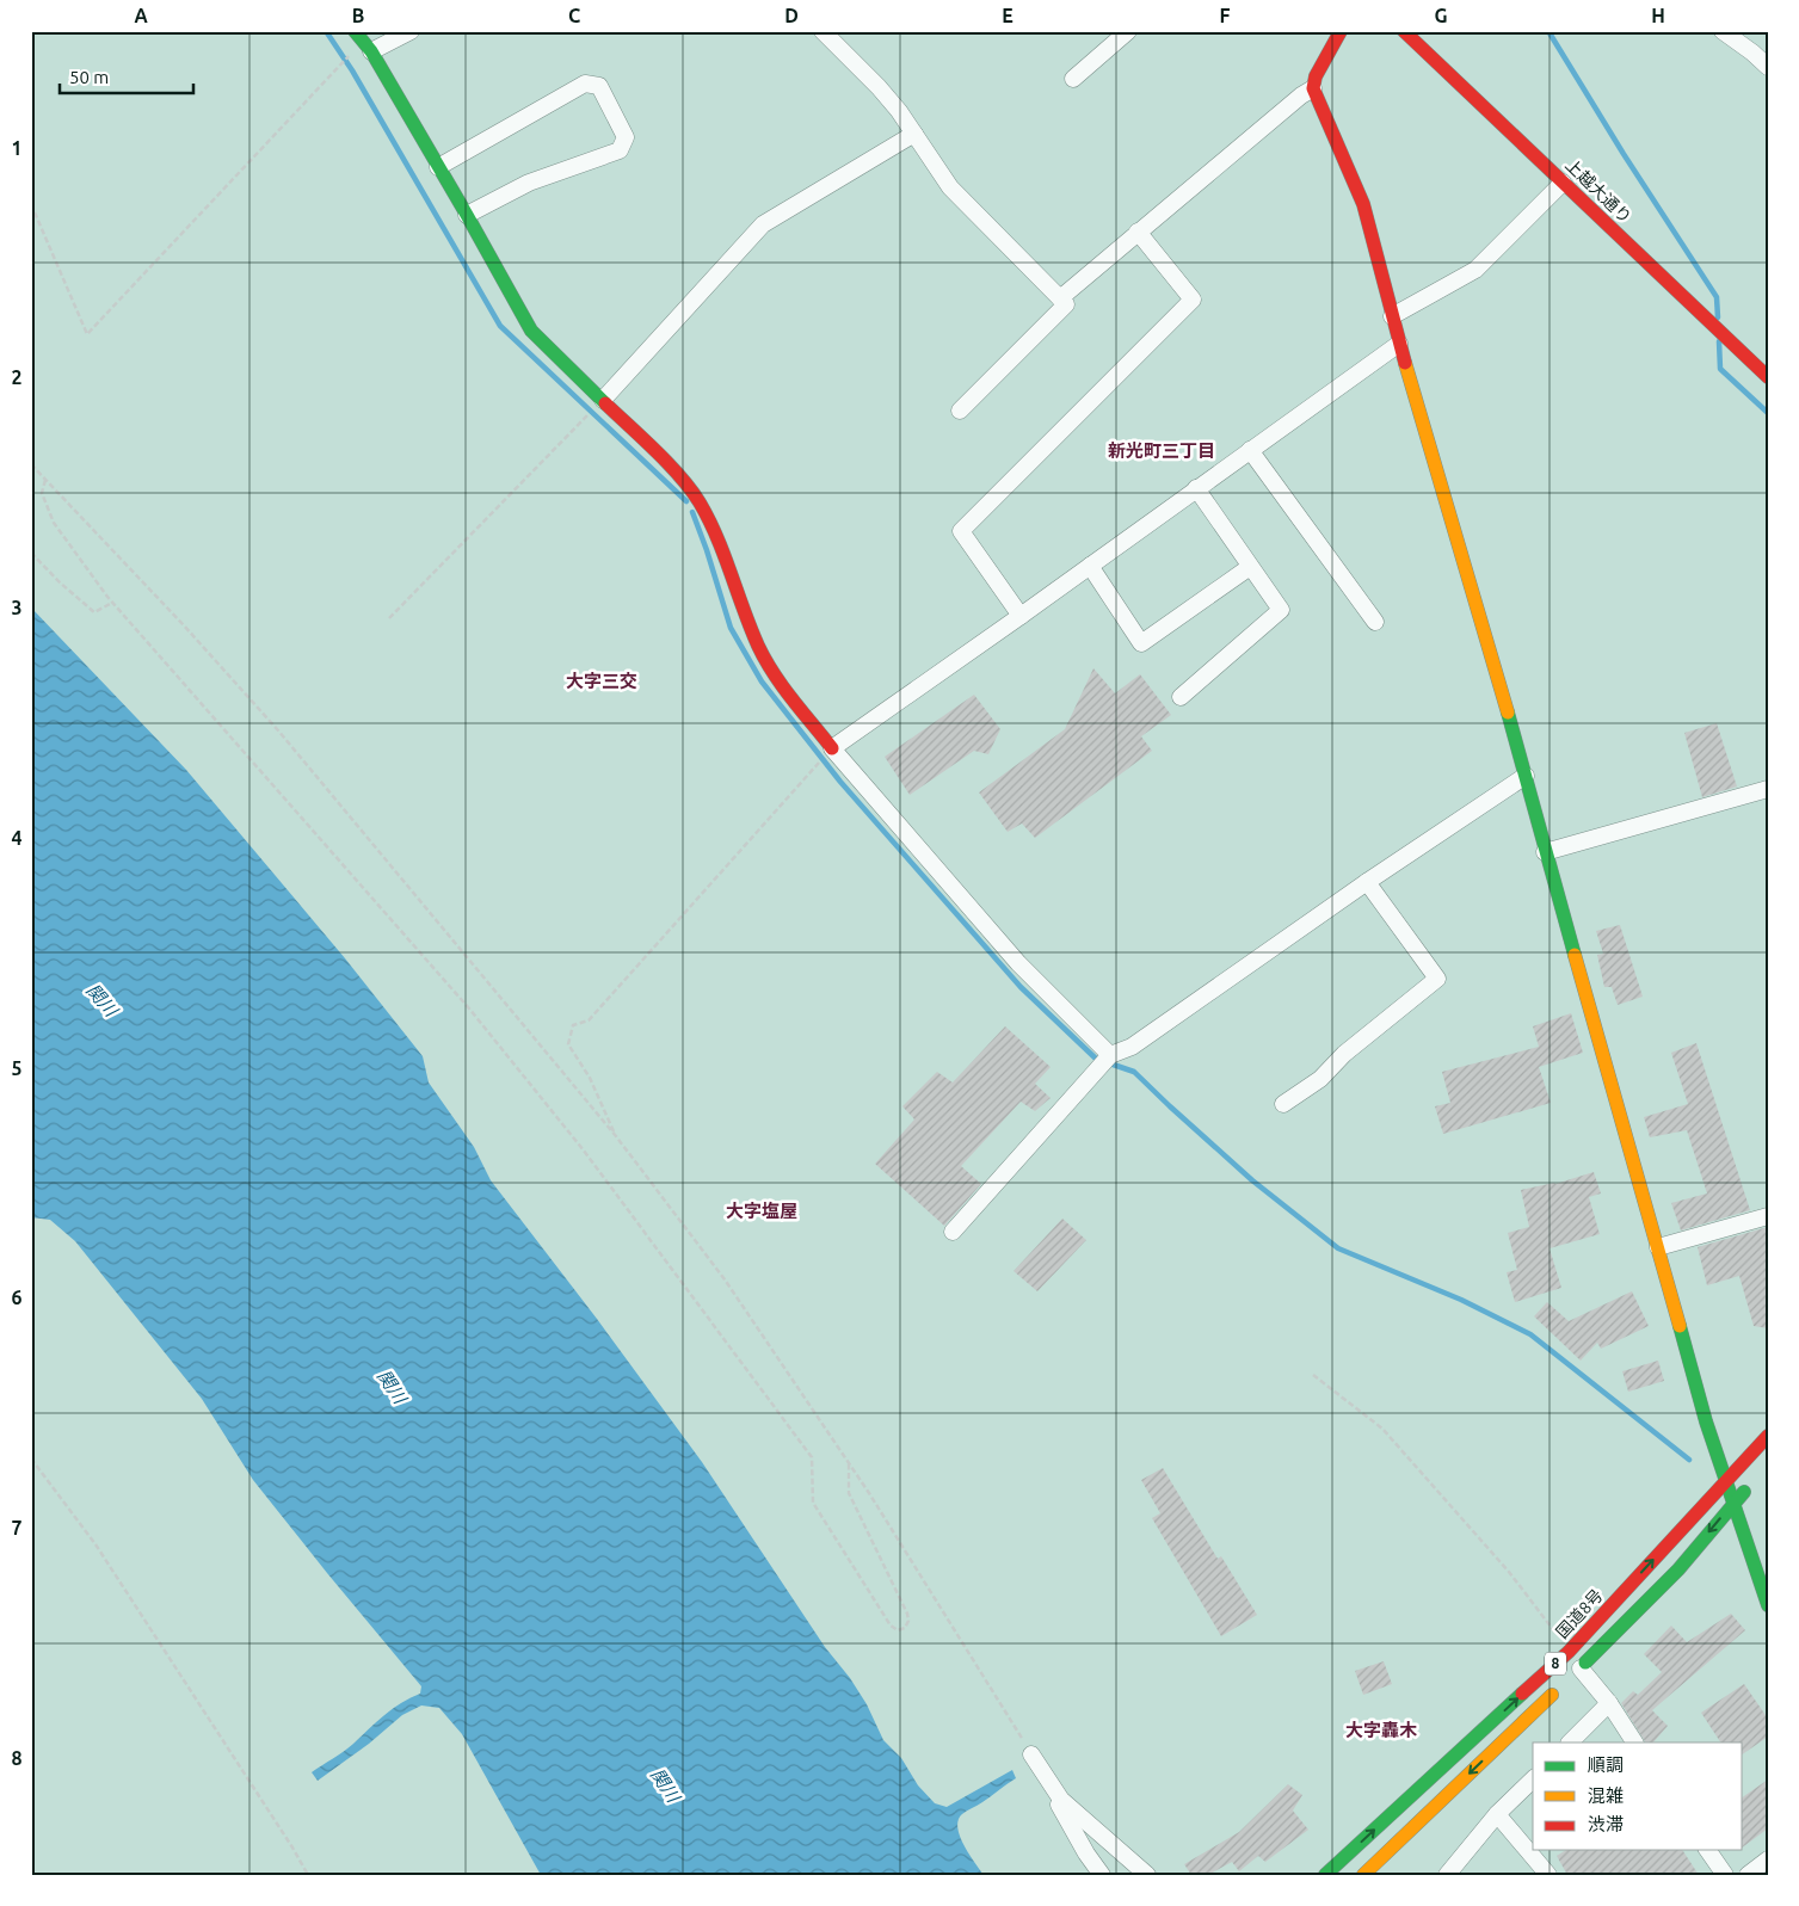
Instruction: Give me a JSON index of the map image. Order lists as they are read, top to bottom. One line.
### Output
{"streets":{"main road":["上越大通り","国道8号","8"]},"districts":["新光町三丁目","大字三交","大字塩屋","大字轟木"],"water":["関川"],"legend":["順調","混雑","渋滞"],"scale_bar":"50 m","grid":{"columns":["A","B","C","D","E","F","G","H"],"rows":["1","2","3","4","5","6","7","8"]}}
